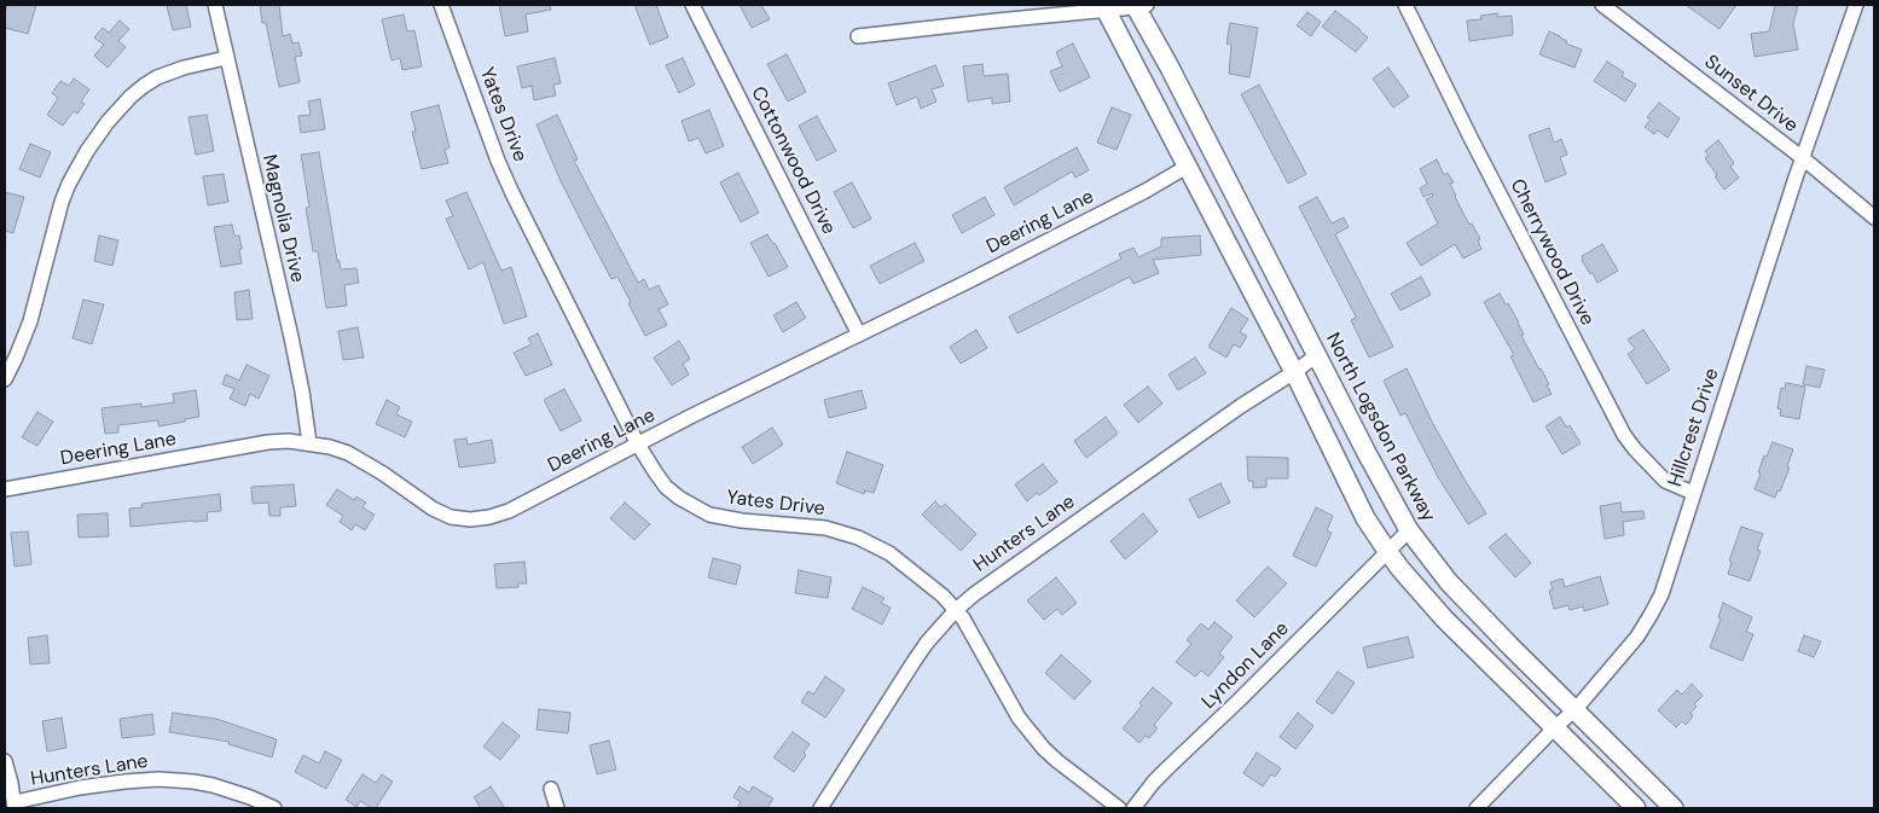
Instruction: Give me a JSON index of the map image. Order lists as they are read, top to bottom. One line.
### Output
{"streets":{"main road":["North Logsdon Parkway"],"street":["Sunset Drive","Yates Drive","Cottonwood Drive","Magnolia Drive","Deering Lane","Cherrywood Drive","Hillcrest Drive","Hunters Lane","Lyndon Lane"]},"crossings":[["Sunset Drive","Hillcrest Drive"],["Yates Drive","Deering Lane"],["Yates Drive","Hunters Lane"],["Cottonwood Drive","Deering Lane"],["Magnolia Drive","Deering Lane"],["Cherrywood Drive","Hillcrest Drive"],["North Logsdon Parkway","Hillcrest Drive"],["North Logsdon Parkway","Hunters Lane"],["North Logsdon Parkway","Lyndon Lane"]]}
